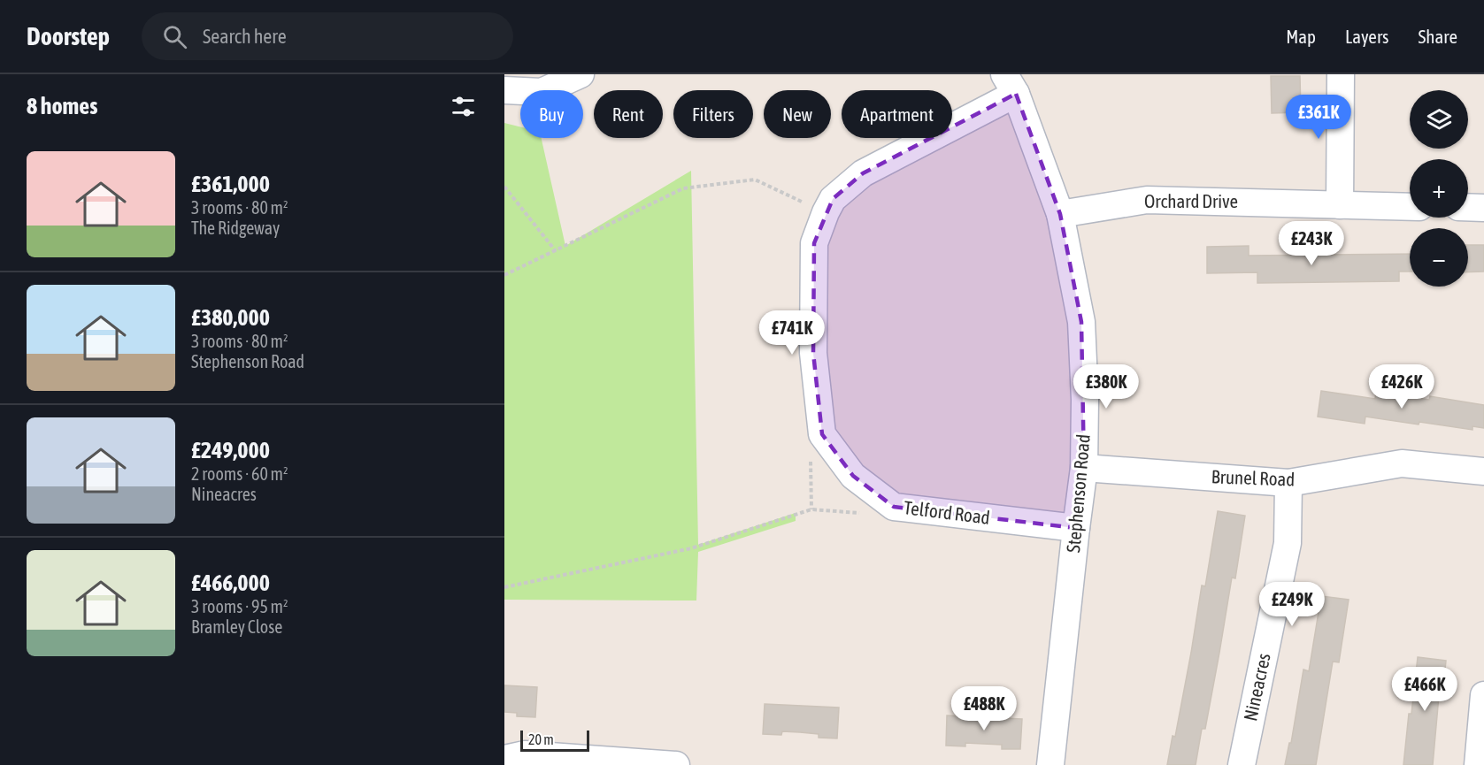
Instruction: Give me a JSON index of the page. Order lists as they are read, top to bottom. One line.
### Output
{"streets":{"street":["Orchard Drive","Brunel Road","Stephenson Road","Telford Road","Nineacres"]},"crossings":[["Orchard Drive","Stephenson Road"],["Brunel Road","Stephenson Road"],["Brunel Road","Nineacres"],["Stephenson Road","Telford Road"]],"scale_bar":"20 m","page":{"header":"Doorstep","search":"Search here","nav":["Map","Layers","Share"],"heading":"8 homes","map_buttons":["+","−"],"chip":["Buy","Rent","Filters","New","Apartment"],"price":["£361K","£243K","£741K","£380K","£426K","£249K","£466K","£488K"],"list":[{"name":"£361,000","note":"3 rooms · 80 m² · The Ridgeway"},{"name":"£380,000","note":"3 rooms · 80 m² · Stephenson Road"},{"name":"£249,000","note":"2 rooms · 60 m² · Nineacres"},{"name":"£466,000","note":"3 rooms · 95 m² · Bramley Close"}],"scale":"20 m"}}
